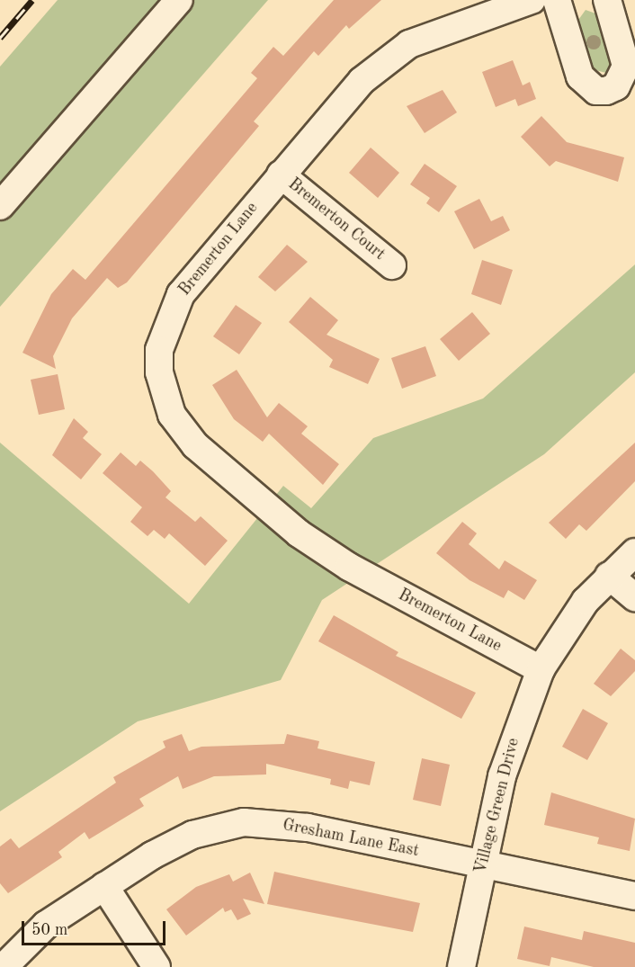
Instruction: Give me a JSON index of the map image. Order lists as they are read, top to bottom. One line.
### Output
{"streets":{"street":["Bremerton Court","Bremerton Lane","Village Green Drive","Gresham Lane East"]},"crossings":[["Bremerton Court","Bremerton Lane"],["Bremerton Lane","Village Green Drive"],["Village Green Drive","Gresham Lane East"]],"scale_bar":"50 m"}
